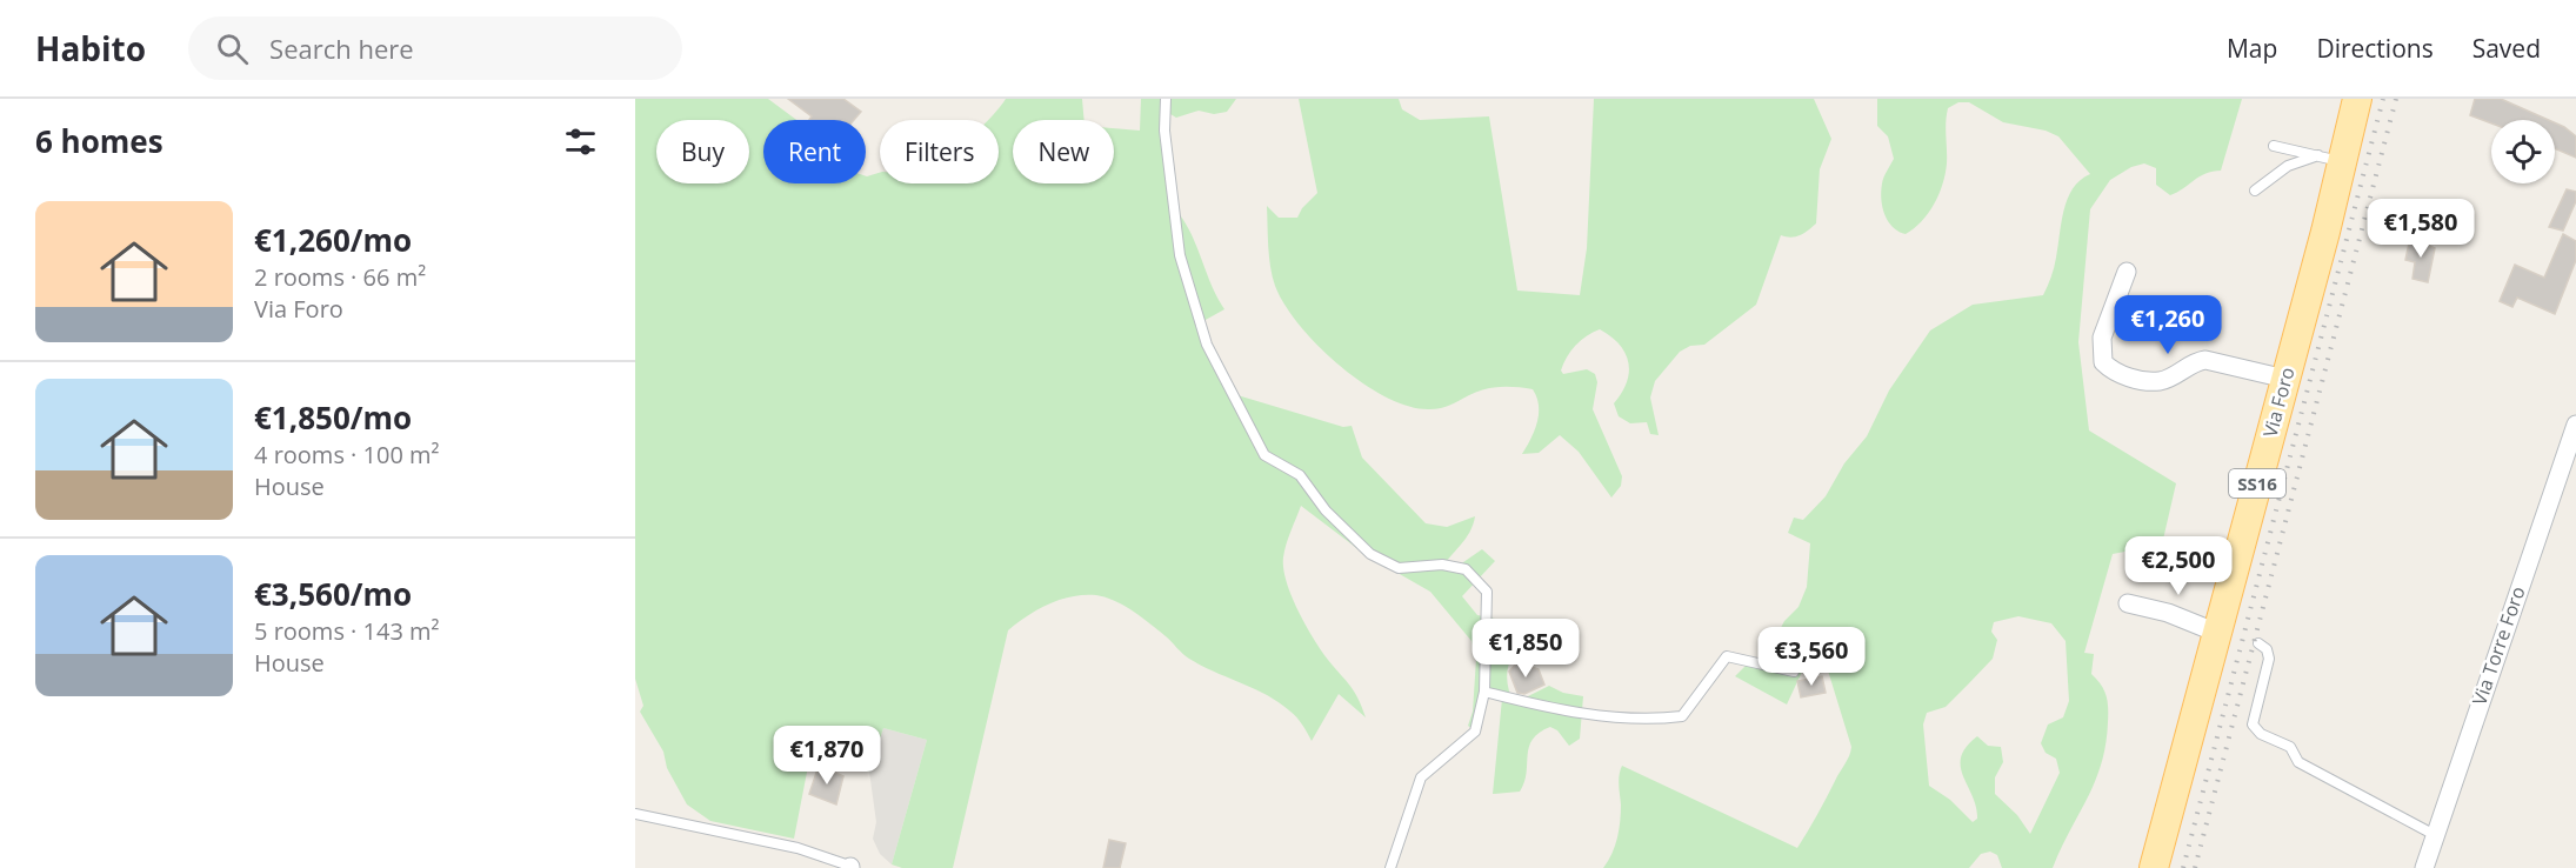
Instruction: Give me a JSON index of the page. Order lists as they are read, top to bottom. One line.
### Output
{"streets":{"main road":["Via Foro","SS16"],"street":["Via Torre Foro"]},"page":{"header":"Habito","search":"Search here","nav":["Map","Directions","Saved"],"heading":"6 homes","chip":["Buy","Rent","Filters","New"],"list":[{"name":"€1,260/mo","note":"2 rooms · 66 m² · Via Foro"},{"name":"€1,850/mo","note":"4 rooms · 100 m² · House"},{"name":"€3,560/mo","note":"5 rooms · 143 m² · House"}],"price":["€1,580","€1,260","€2,500","€1,850","€3,560","€1,870"]}}
